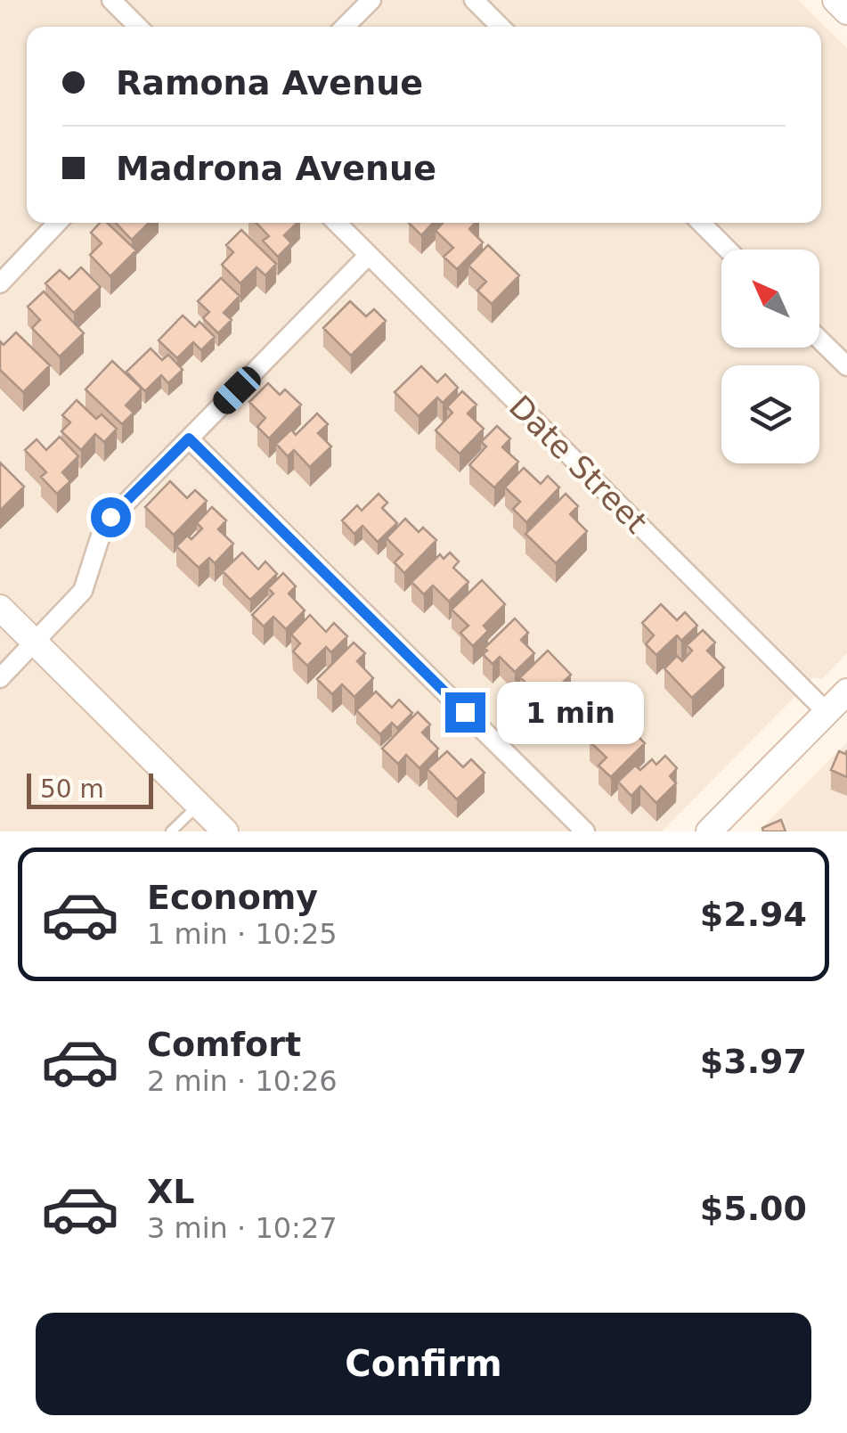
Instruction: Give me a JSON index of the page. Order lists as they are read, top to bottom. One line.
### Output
{"streets":{"street":["Date Street"]},"scale_bar":"50 m","north":"top left","page":{"banner":["Ramona Avenue","Madrona Avenue"],"bubble":"1 min","scale":"50 m","list":[{"name":"Economy","note":"1 min · 10:25","value":"$2.94"},{"name":"Comfort","note":"2 min · 10:26","value":"$3.97"},{"name":"XL","note":"3 min · 10:27","value":"$5.00"}],"buttons":"Confirm"}}
